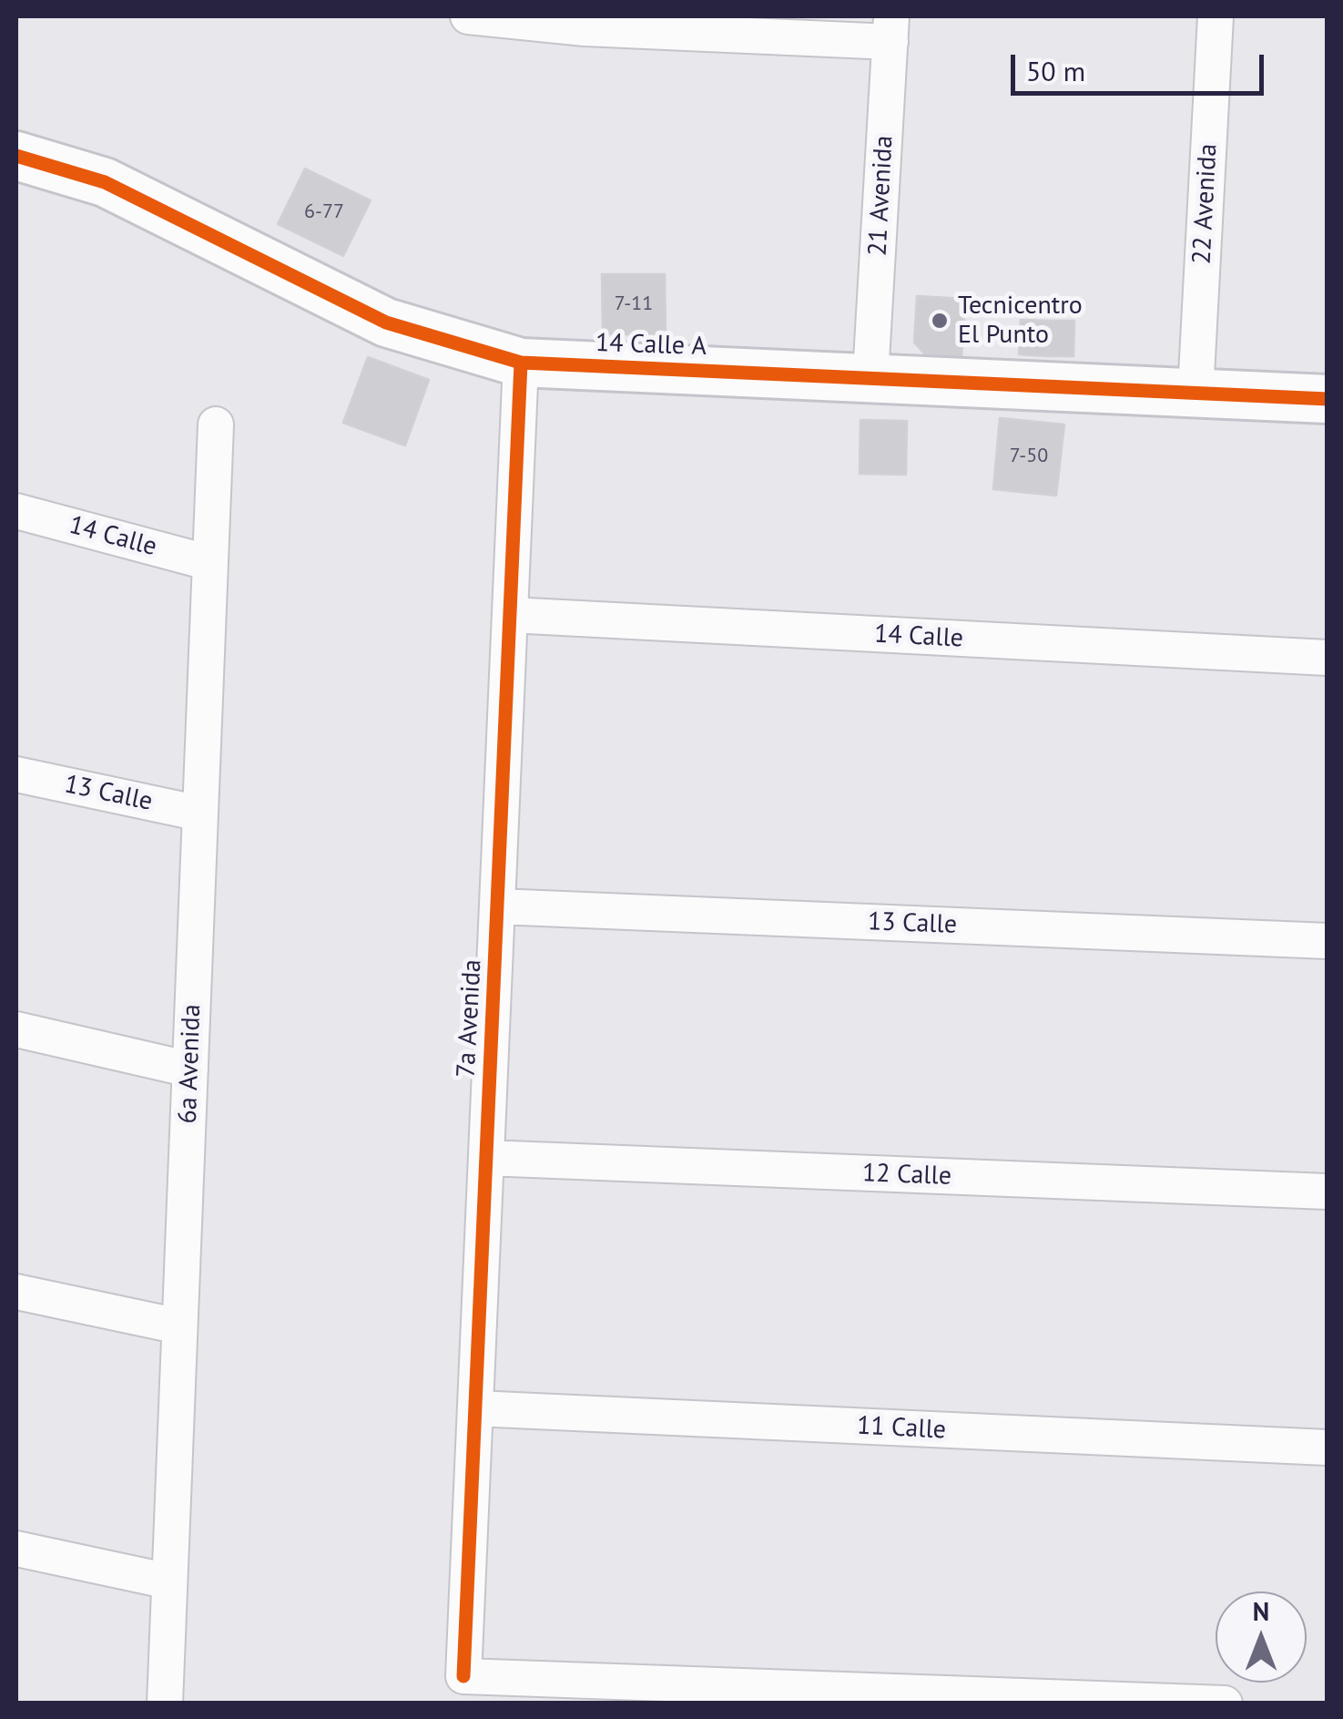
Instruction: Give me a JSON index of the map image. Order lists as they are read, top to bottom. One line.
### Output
{"streets":{"street":["21 Avenida","22 Avenida","14 Calle A","14 Calle","13 Calle","7a Avenida","6a Avenida","12 Calle","11 Calle"]},"crossings":[["21 Avenida","14 Calle A"],["22 Avenida","14 Calle A"],["14 Calle A","7a Avenida"],["14 Calle","7a Avenida"],["14 Calle","6a Avenida"],["13 Calle","7a Avenida"],["13 Calle","6a Avenida"],["7a Avenida","12 Calle"],["7a Avenida","11 Calle"]],"places":["Tecnicentro El Punto"],"house_numbers":["6-77","7-11","7-50"],"scale_bar":"50 m","north":"top"}
